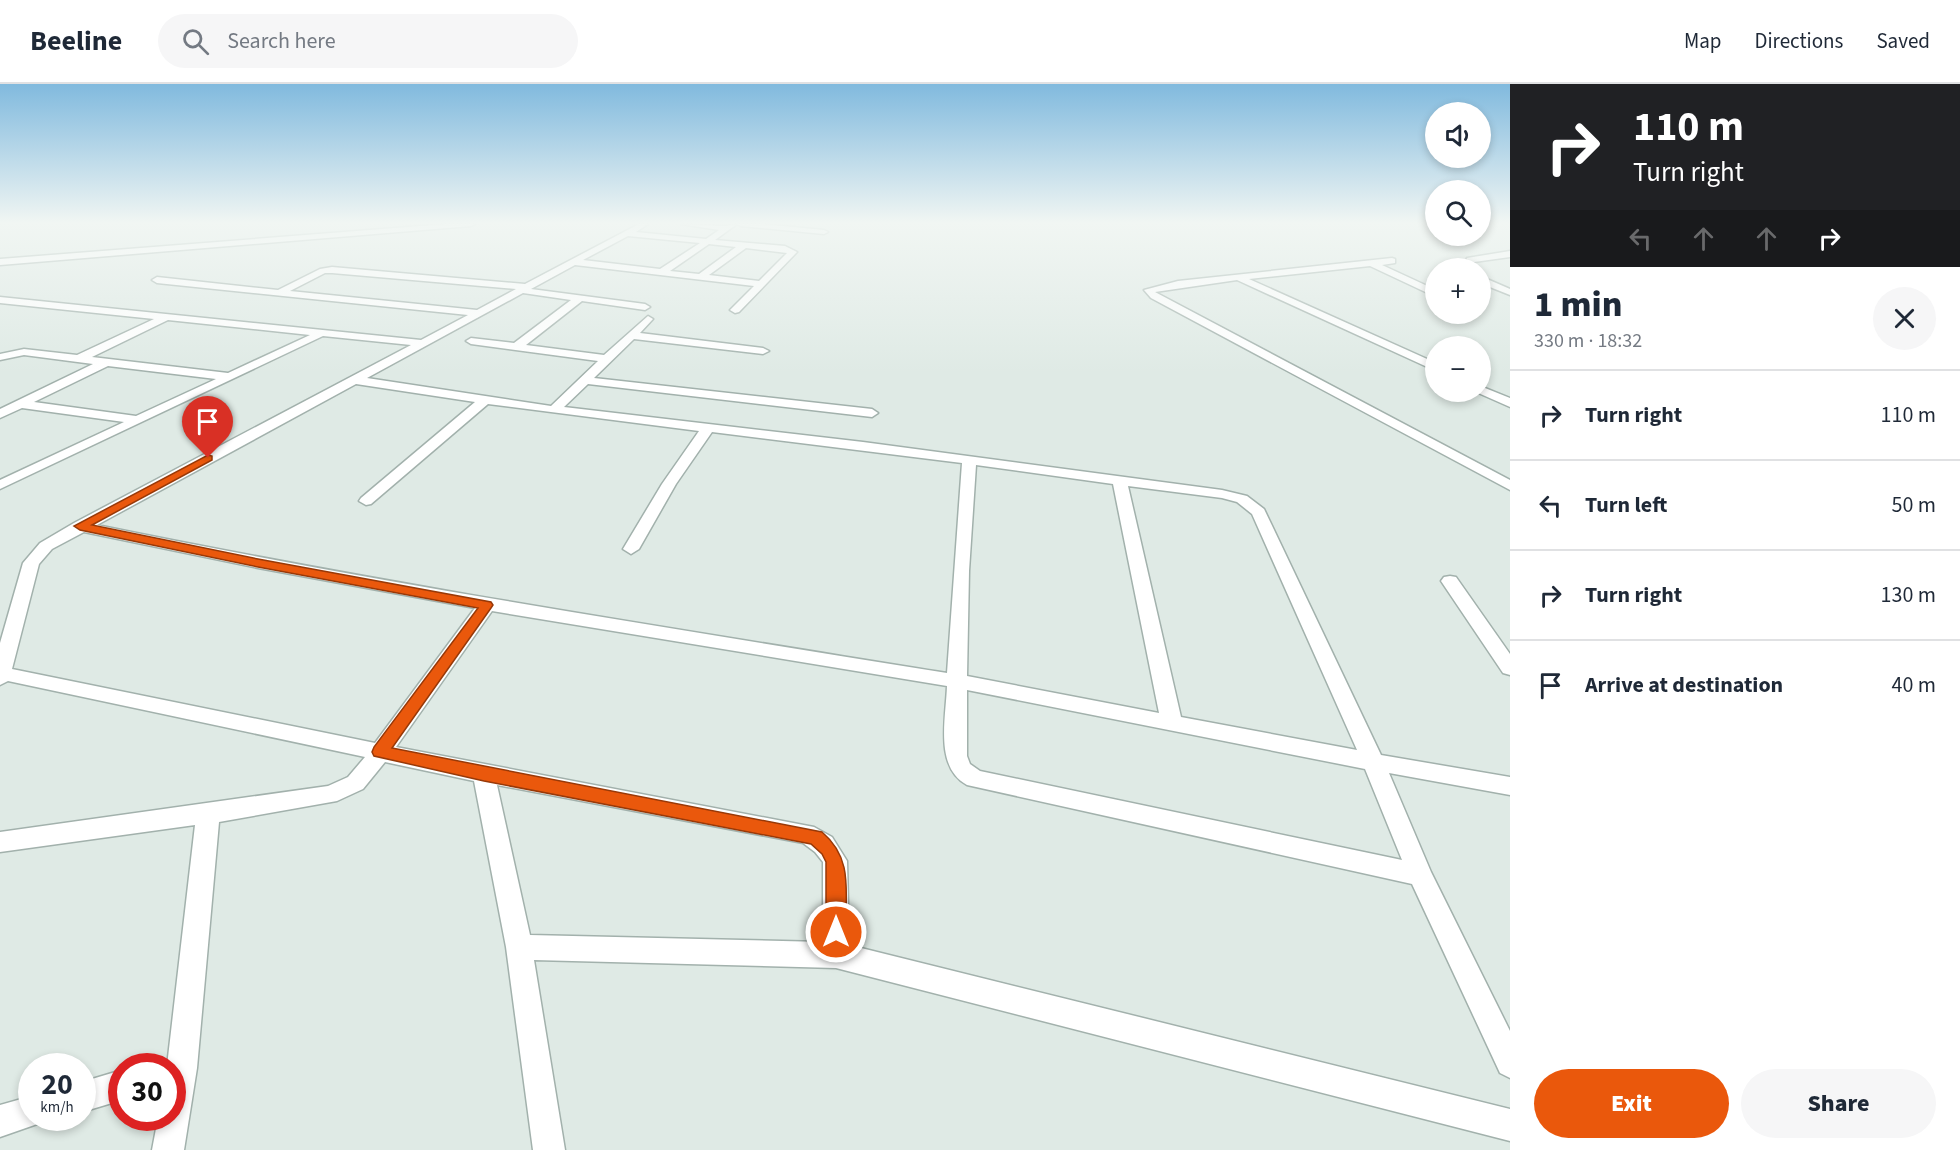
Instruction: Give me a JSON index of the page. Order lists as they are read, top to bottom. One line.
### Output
{"page":{"header":"Beeline","search":"Search here","nav":["Map","Directions","Saved"],"turn":["110 m","Turn right"],"map_buttons":["+","−"],"heading":["1 min","330 m · 18:32"],"list":[{"name":"Turn right","value":"110 m"},{"name":"Turn left","value":"50 m"},{"name":"Turn right","value":"130 m"},{"name":"Arrive at destination","value":"40 m"}],"speed":"20 km/h","limit":"30","buttons":["Exit","Share"]}}
